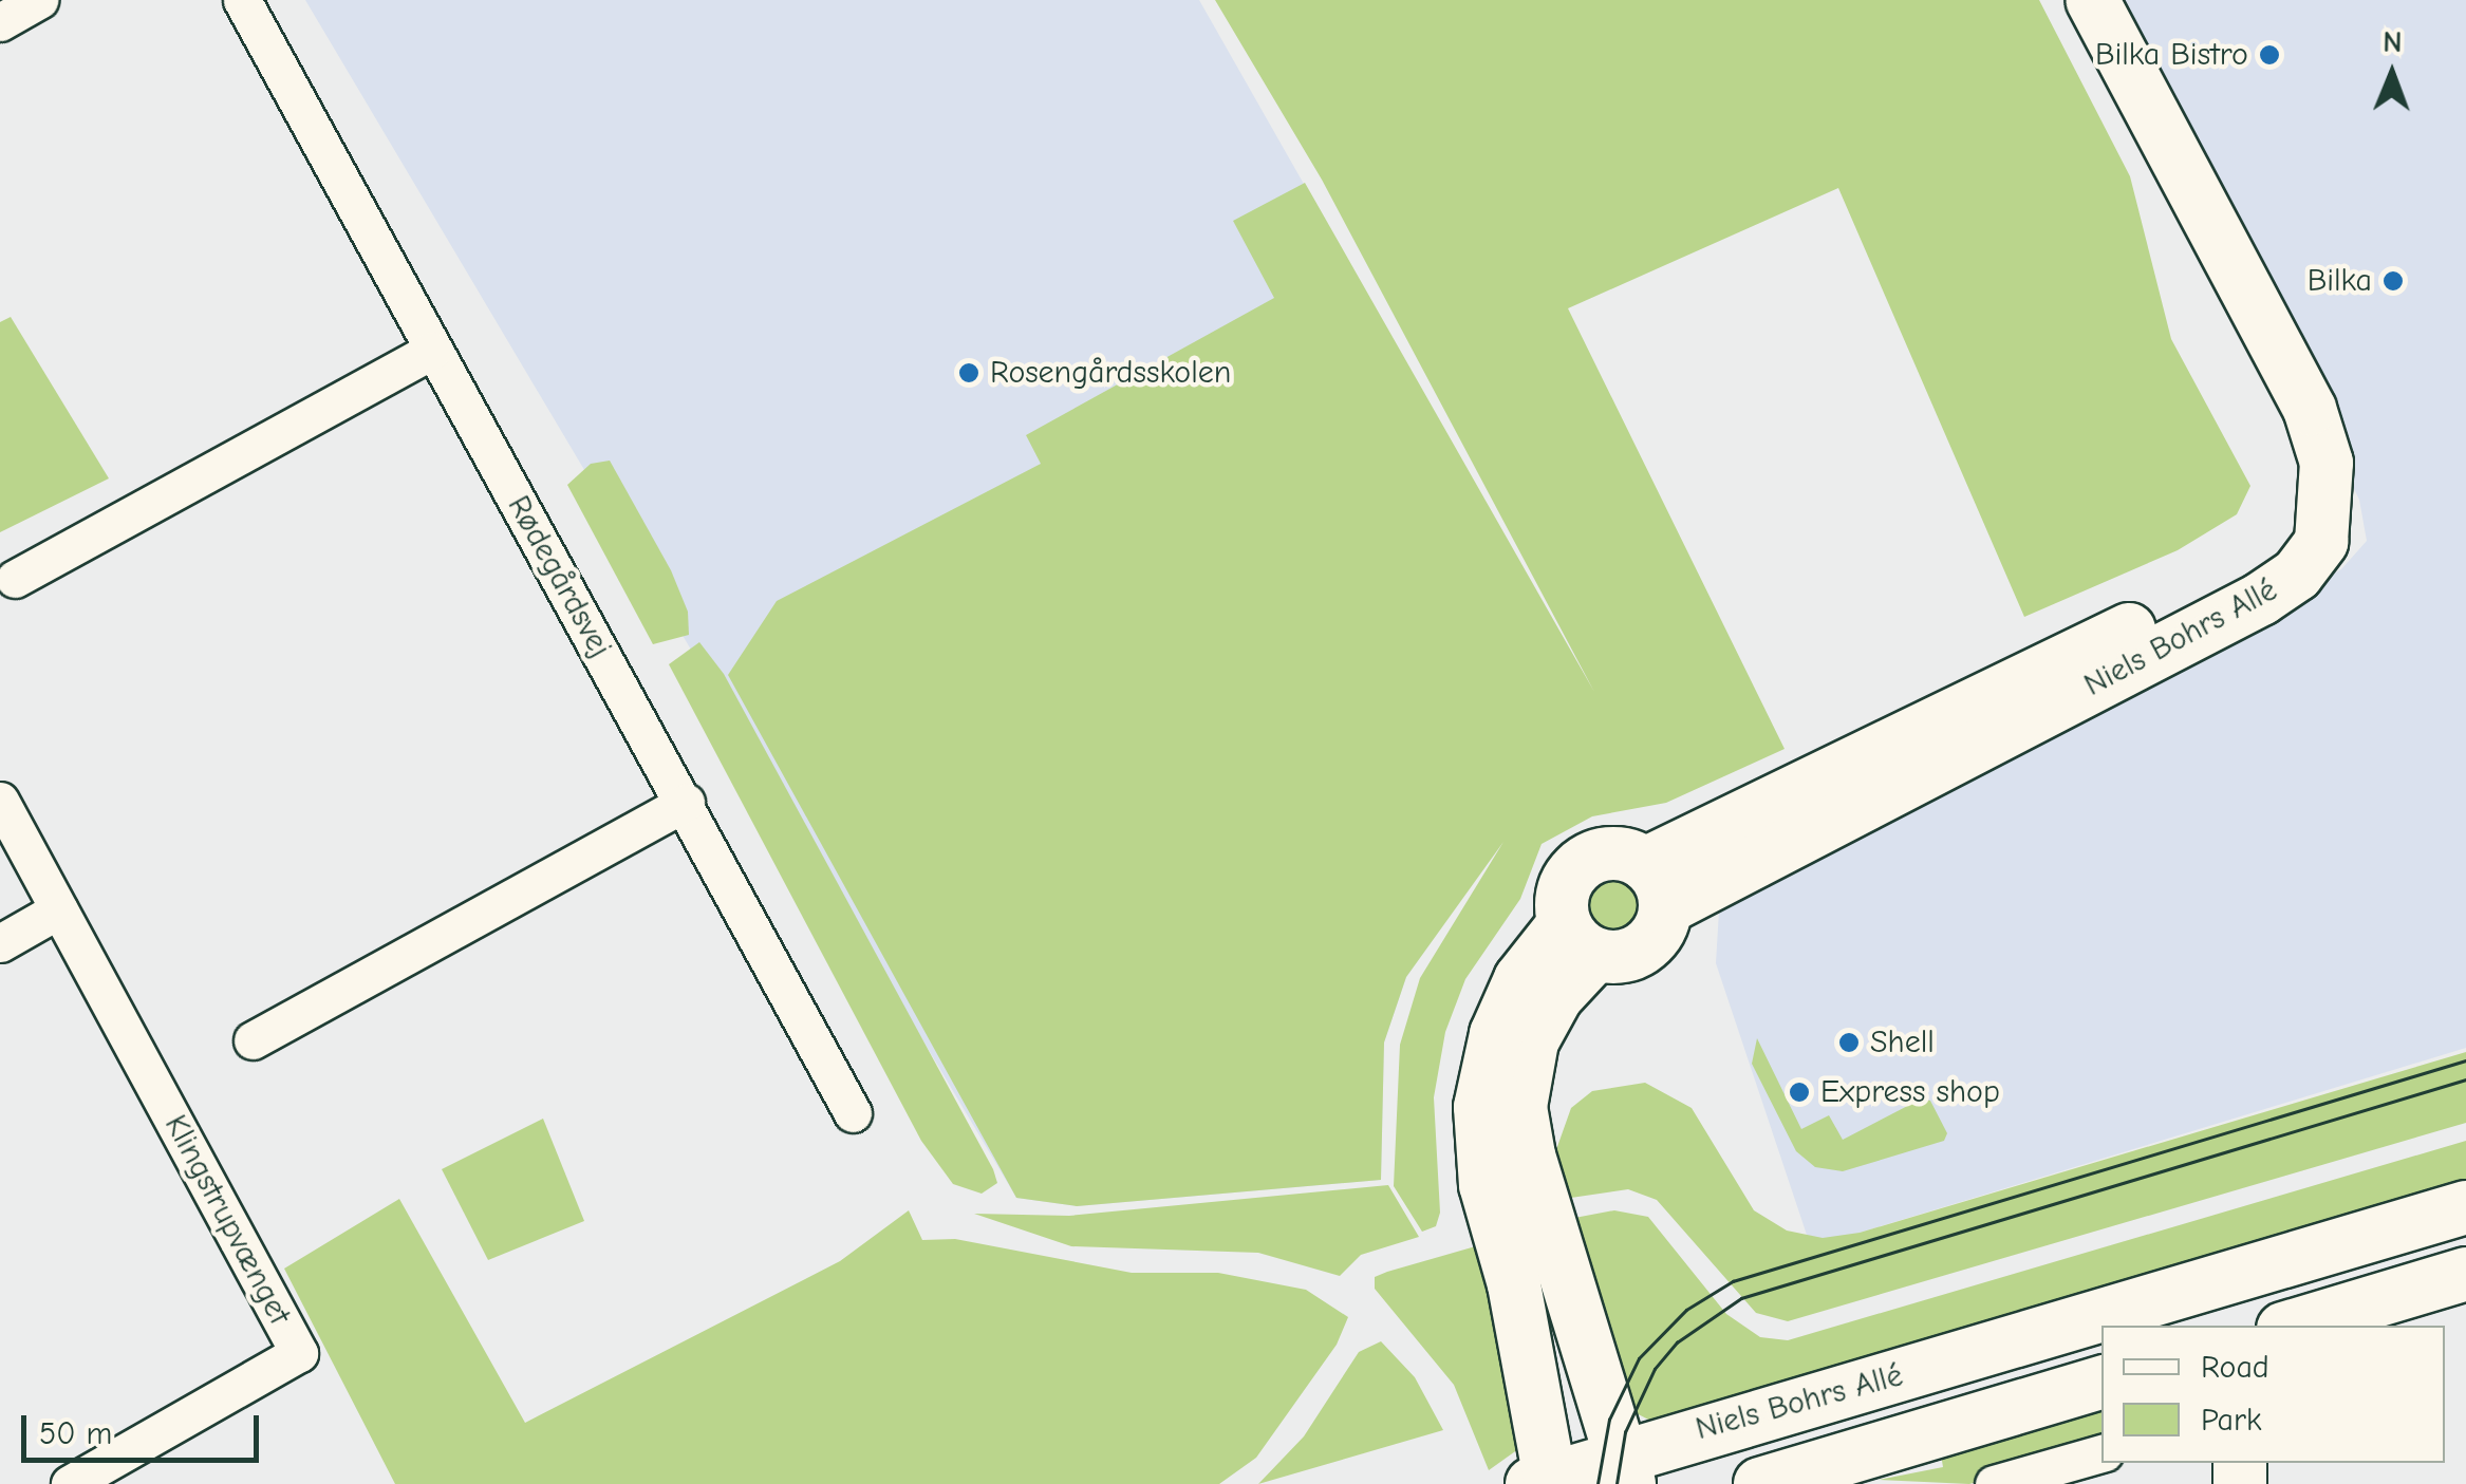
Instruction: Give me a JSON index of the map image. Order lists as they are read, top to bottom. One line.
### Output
{"streets":{"street":["Rødegårdsvej","Niels Bohrs Allé","Klingstrupvænget"]},"places":["Bilka Bistro","Bilka","Rosengårdsskolen","Shell","Express shop"],"legend":["Road","Park"],"scale_bar":"50 m","north":"top"}
